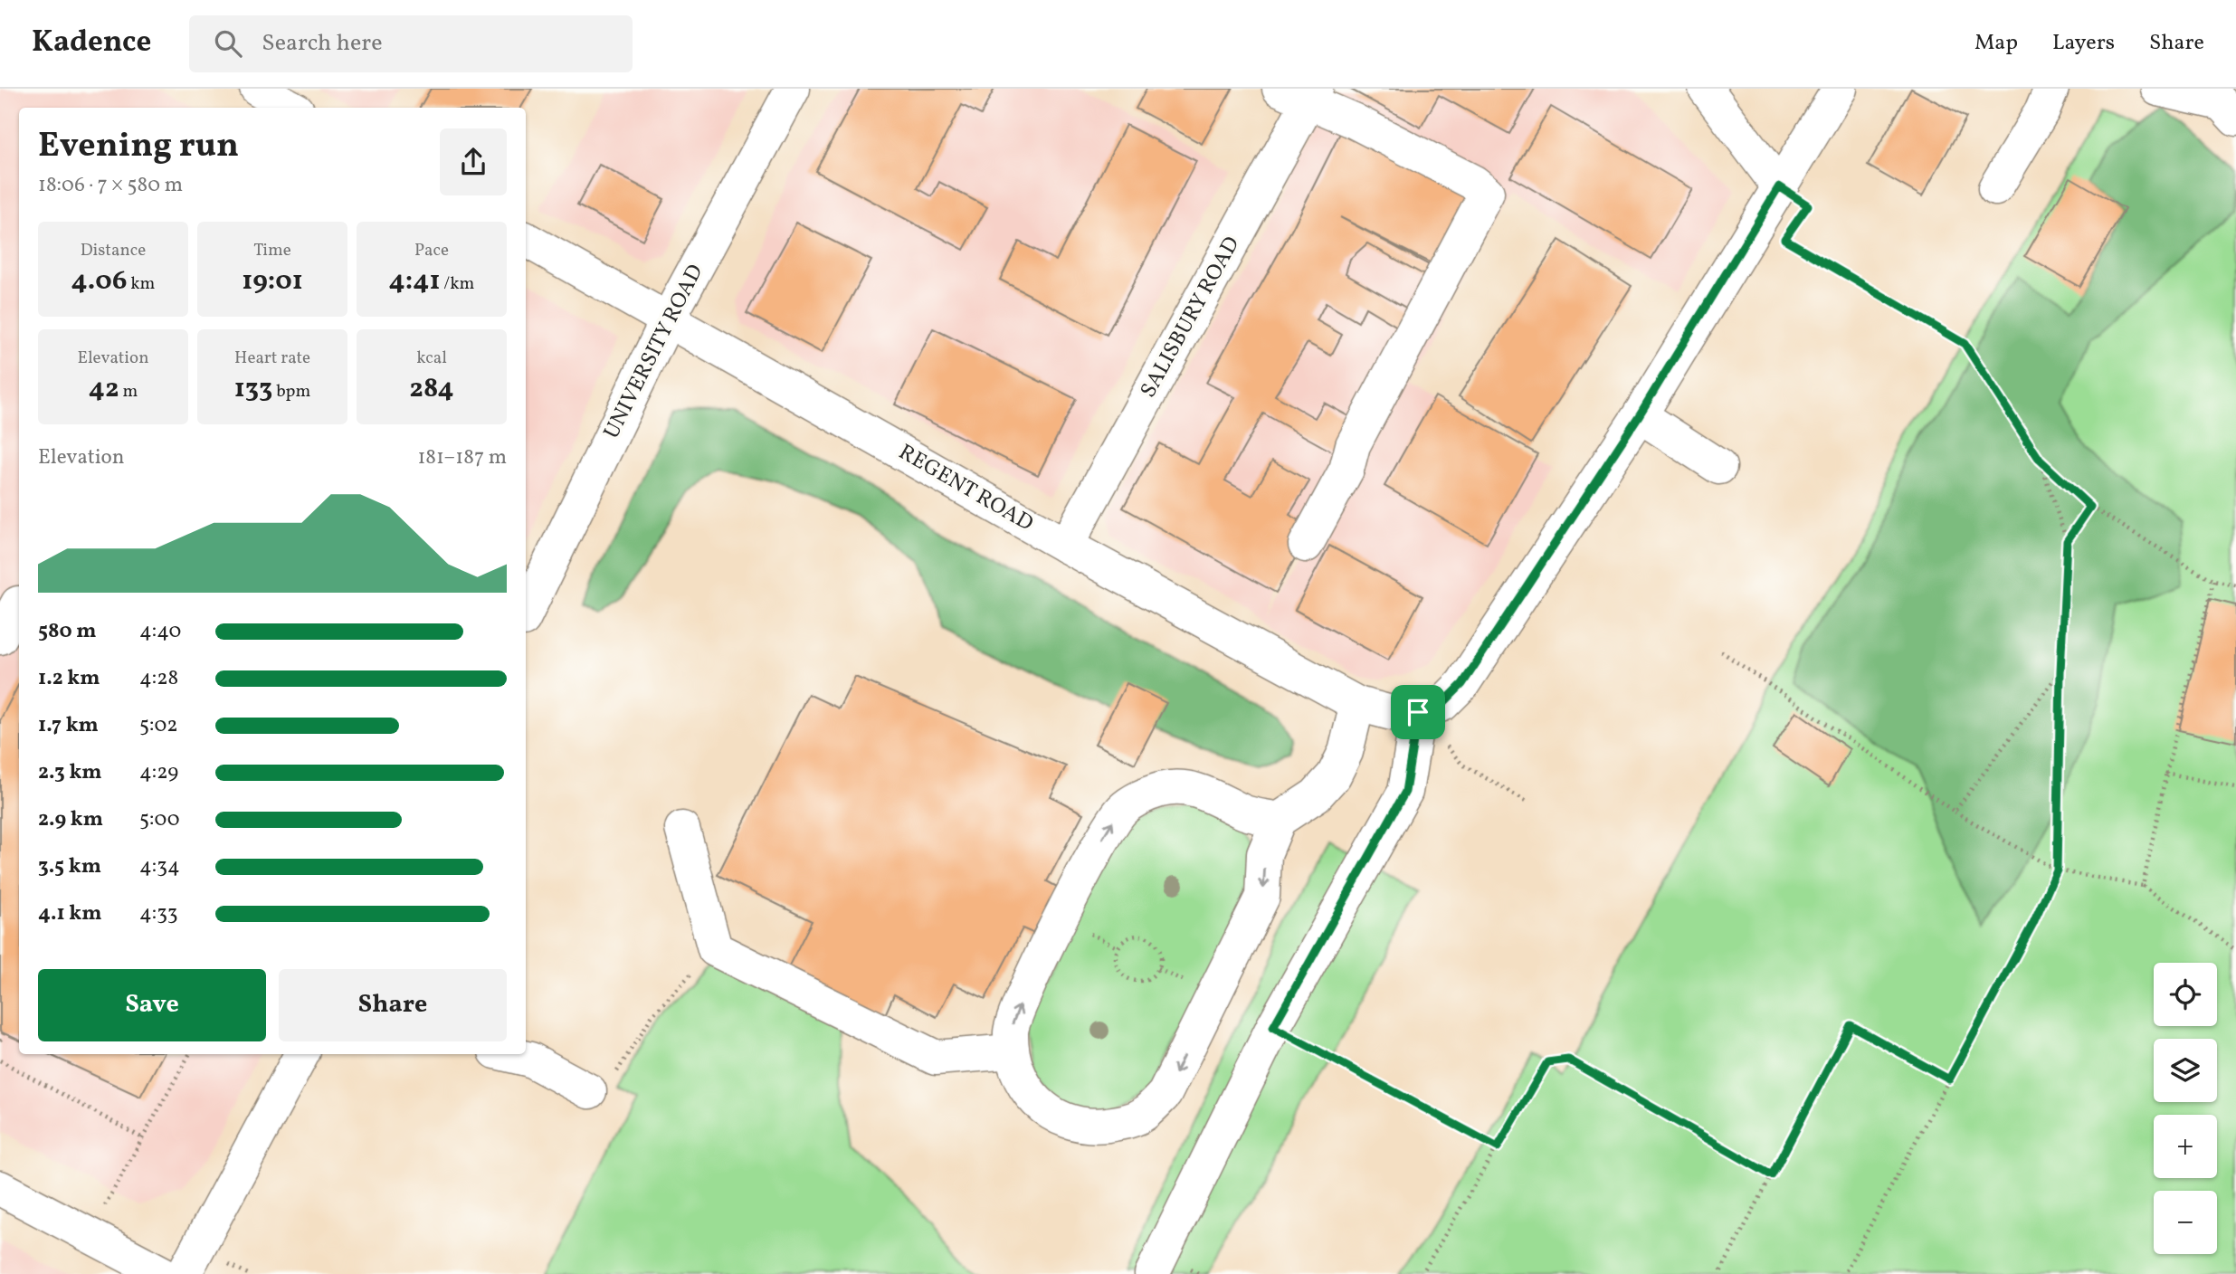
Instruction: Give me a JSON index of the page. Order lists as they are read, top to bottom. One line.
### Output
{"streets":{"street":["SALISBURY ROAD","UNIVERSITY ROAD","REGENT ROAD"]},"crossings":[["SALISBURY ROAD","REGENT ROAD"],["UNIVERSITY ROAD","REGENT ROAD"]],"page":{"header":"Kadence","search":"Search here","nav":["Map","Layers","Share"],"heading":["Evening run","18:06 · 7 × 580 m"],"stats":[["Distance","4.06 km"],["Time","19:01"],["Pace","4:41 /km"],["Elevation","42 m"],["Heart rate","133 bpm"],["kcal","284"]],"chart":["Elevation","181–187 m"],"list":[{"name":"580 m","note":"4:40"},{"name":"1.2 km","note":"4:28"},{"name":"1.7 km","note":"5:02"},{"name":"2.3 km","note":"4:29"},{"name":"2.9 km","note":"5:00"},{"name":"3.5 km","note":"4:34"},{"name":"4.1 km","note":"4:33"}],"buttons":["Save","Share"],"map_buttons":["+","−"]}}
